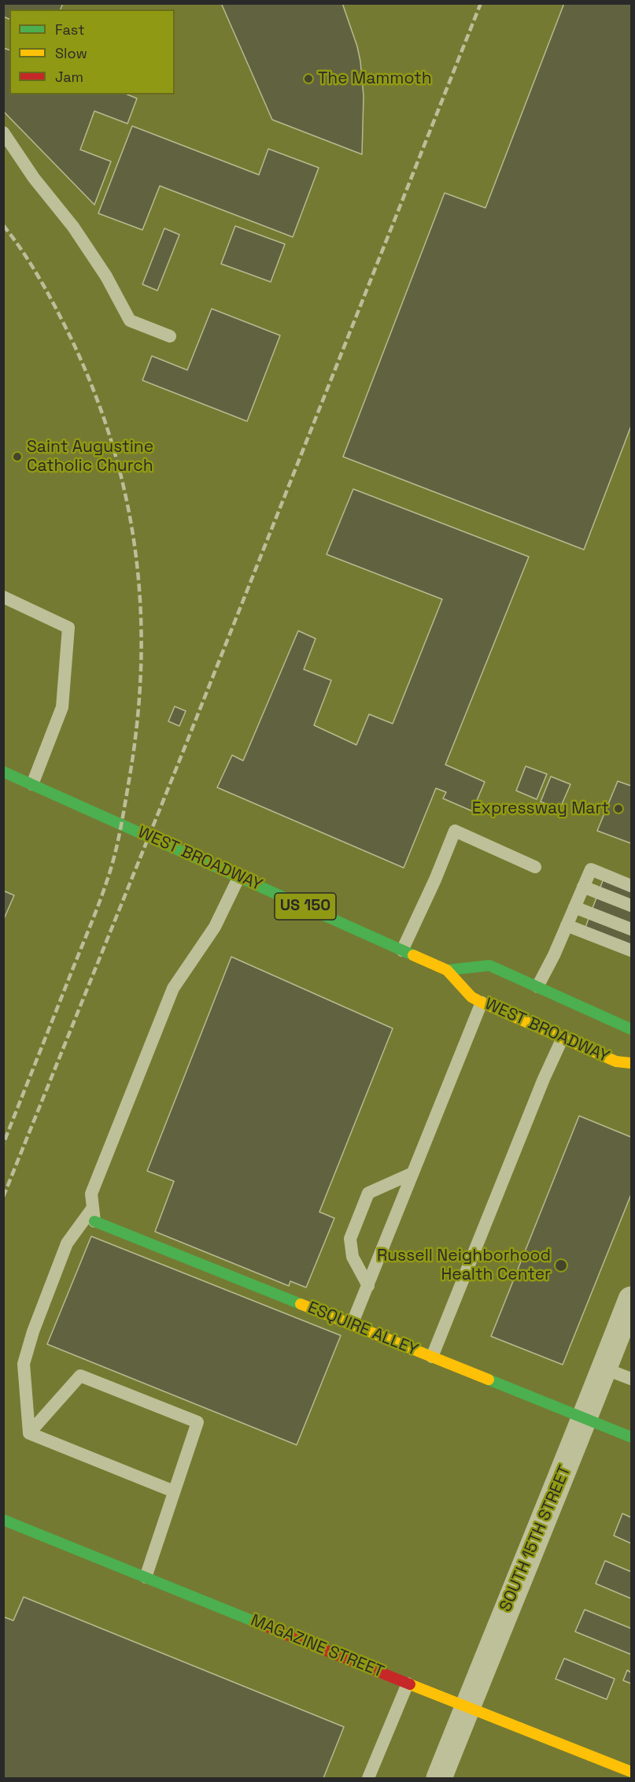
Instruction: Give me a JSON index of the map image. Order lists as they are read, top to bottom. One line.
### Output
{"streets":{"street":["WEST BROADWAY","US 150","ESQUIRE ALLEY","SOUTH 15TH STREET","MAGAZINE STREET"]},"crossings":[["ESQUIRE ALLEY","SOUTH 15TH STREET"],["SOUTH 15TH STREET","MAGAZINE STREET"]],"places":["The Mammoth","Saint Augustine Catholic Church","Expressway Mart","Russell Neighborhood Health Center"],"legend":["Fast","Slow","Jam"]}
